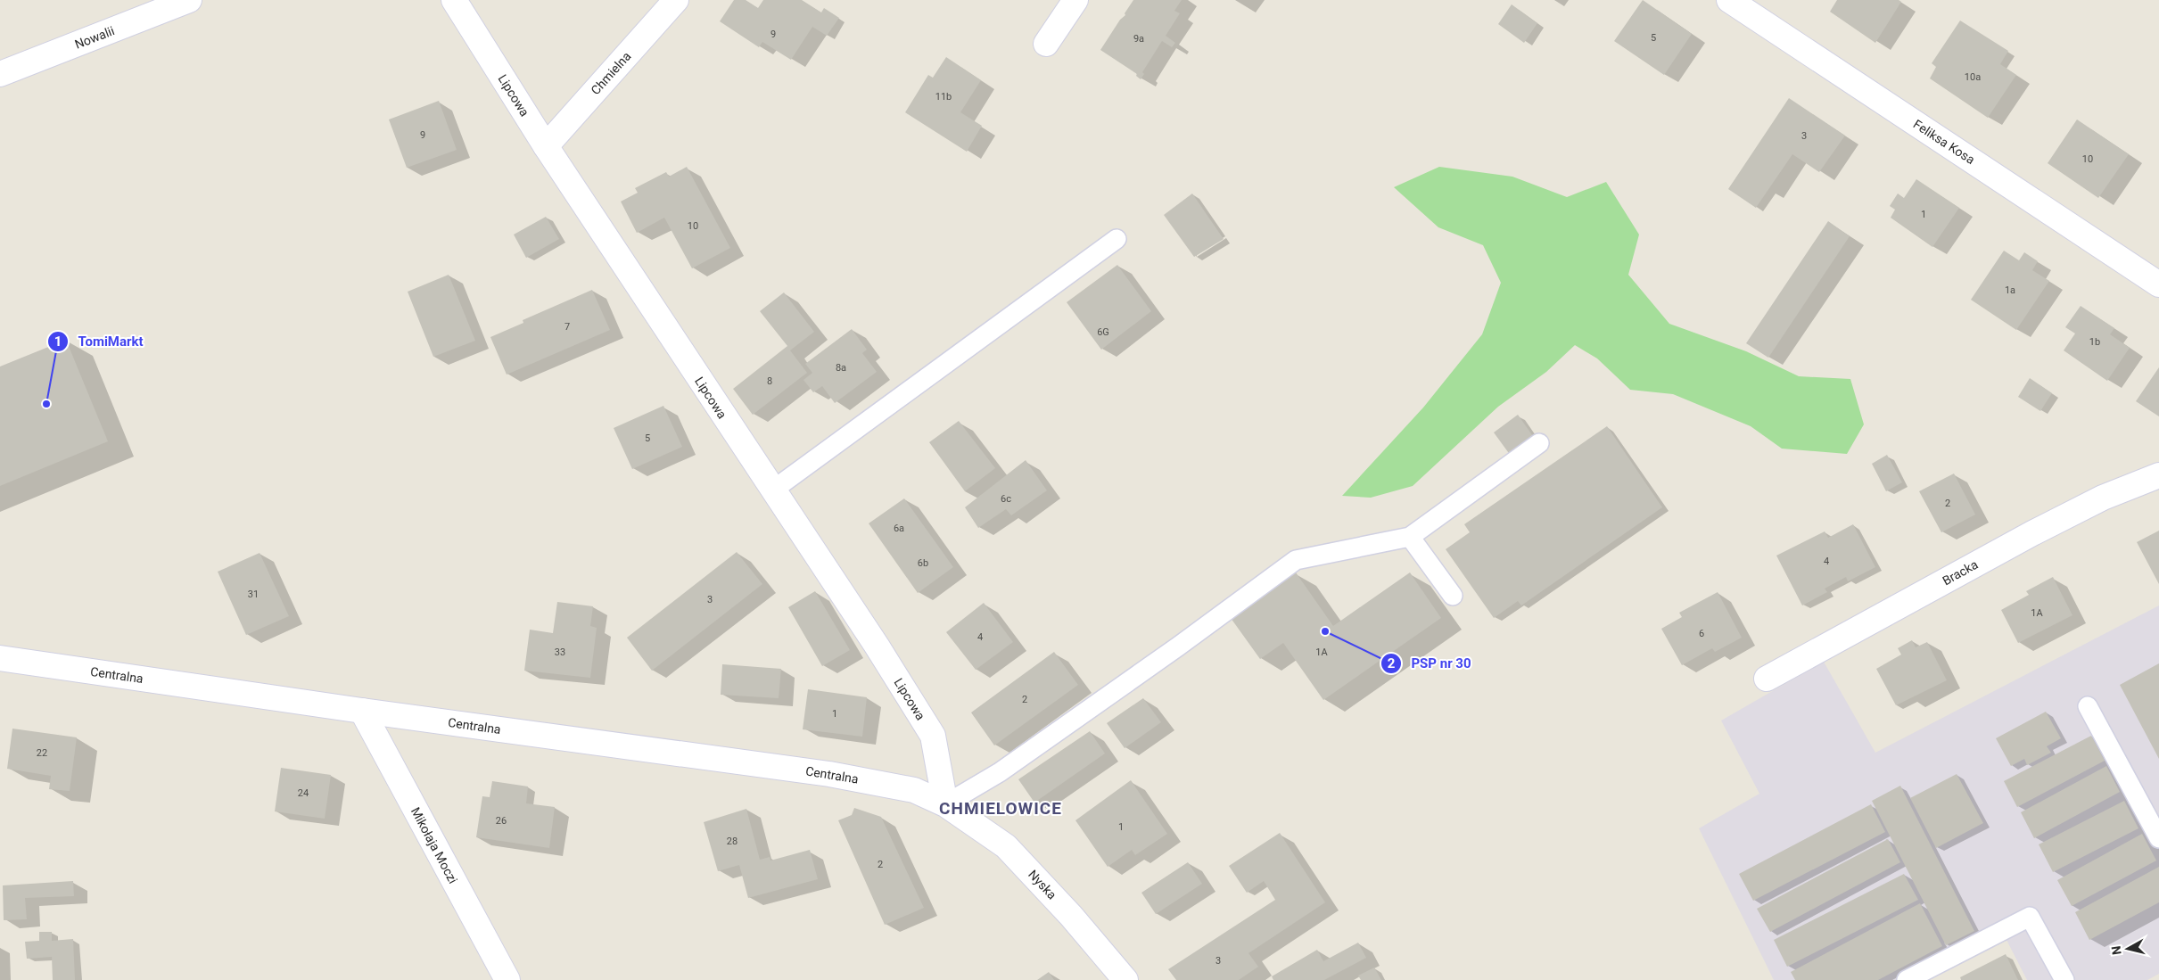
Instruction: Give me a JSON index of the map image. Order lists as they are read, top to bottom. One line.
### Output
{"streets":{"street":["Nowalii","Chmielna","Lipcowa","Feliksa Kosa","Bracka","Centralna","Mikołaja Moczi","Nyska"]},"crossings":[["Chmielna","Lipcowa"],["Lipcowa","Centralna"],["Lipcowa","Nyska"],["Centralna","Mikołaja Moczi"],["Centralna","Nyska"]],"districts":["CHMIELOWICE"],"places":["TomiMarkt","PSP nr 30"],"house_numbers":["9","5","9a","10a","11b","9","3","10","1","10","1a","7","6G","1b","8a","8","5","6c","2","6a","4","6b","31","3","1A","6","4","33","1A","2","1","22","24","26","1","28","2","3"],"north":"left"}
